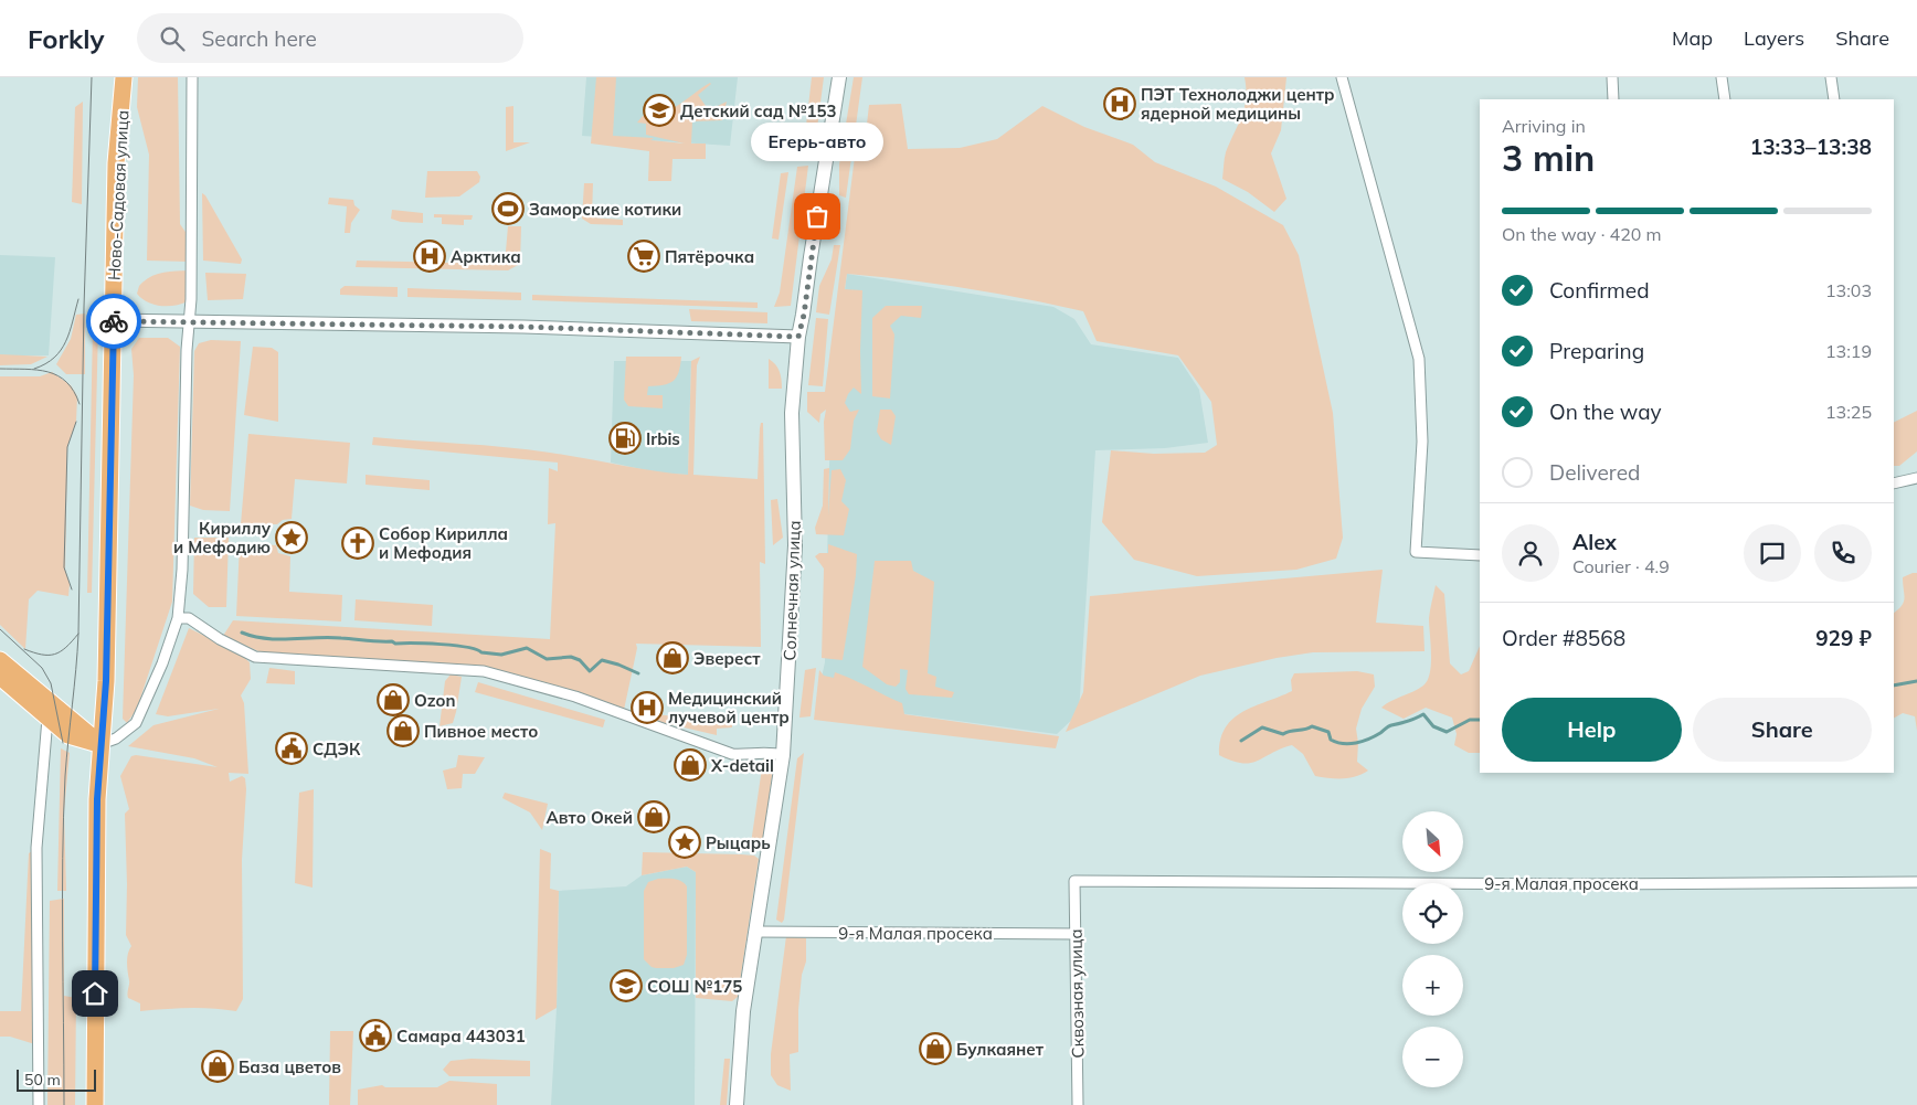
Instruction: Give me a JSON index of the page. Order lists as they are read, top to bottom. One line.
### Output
{"streets":{"main road":["Ново-Садовая улица","Солнечная улица"],"street":["9-я Малая просека","Сквозная улица"]},"crossings":[["Солнечная улица","9-я Малая просека"],["9-я Малая просека","Сквозная улица"]],"places":{"hospital":["ПЭТ Технолоджи центр ядерной медицины","Арктика","Медицинский лучевой центр"],"school or university":["Детский сад №153","СОШ №175"],"sports":["Заморские котики"],"other":["Егерь-авто"],"supermarket":["Пятёрочка"],"fuel station":["Irbis"],"place":["Кириллу и Мефодию","Рыцарь"],"church":["Собор Кирилла и Мефодия"],"shop":["Эверест","Ozon","Пивное место","X-detail","Авто Окей","Булкаянет","База цветов"],"public building":["СДЭК","Самара 443031"]},"scale_bar":"50 m","north":"bottom right","page":{"header":"Forkly","search":"Search here","nav":["Map","Layers","Share"],"heading":["3 min","Arriving in","13:33–13:38"],"panel":["Alex","Courier · 4.9","Order #8568","929 ₽"],"bubble":"Егерь-авто","bar":"On the way · 420 m","list":[["Confirmed","13:03"],["Preparing","13:19"],["On the way","13:25"],"Delivered"],"buttons":["Help","Share"],"map_buttons":["+","−"],"scale":"50 m"}}
